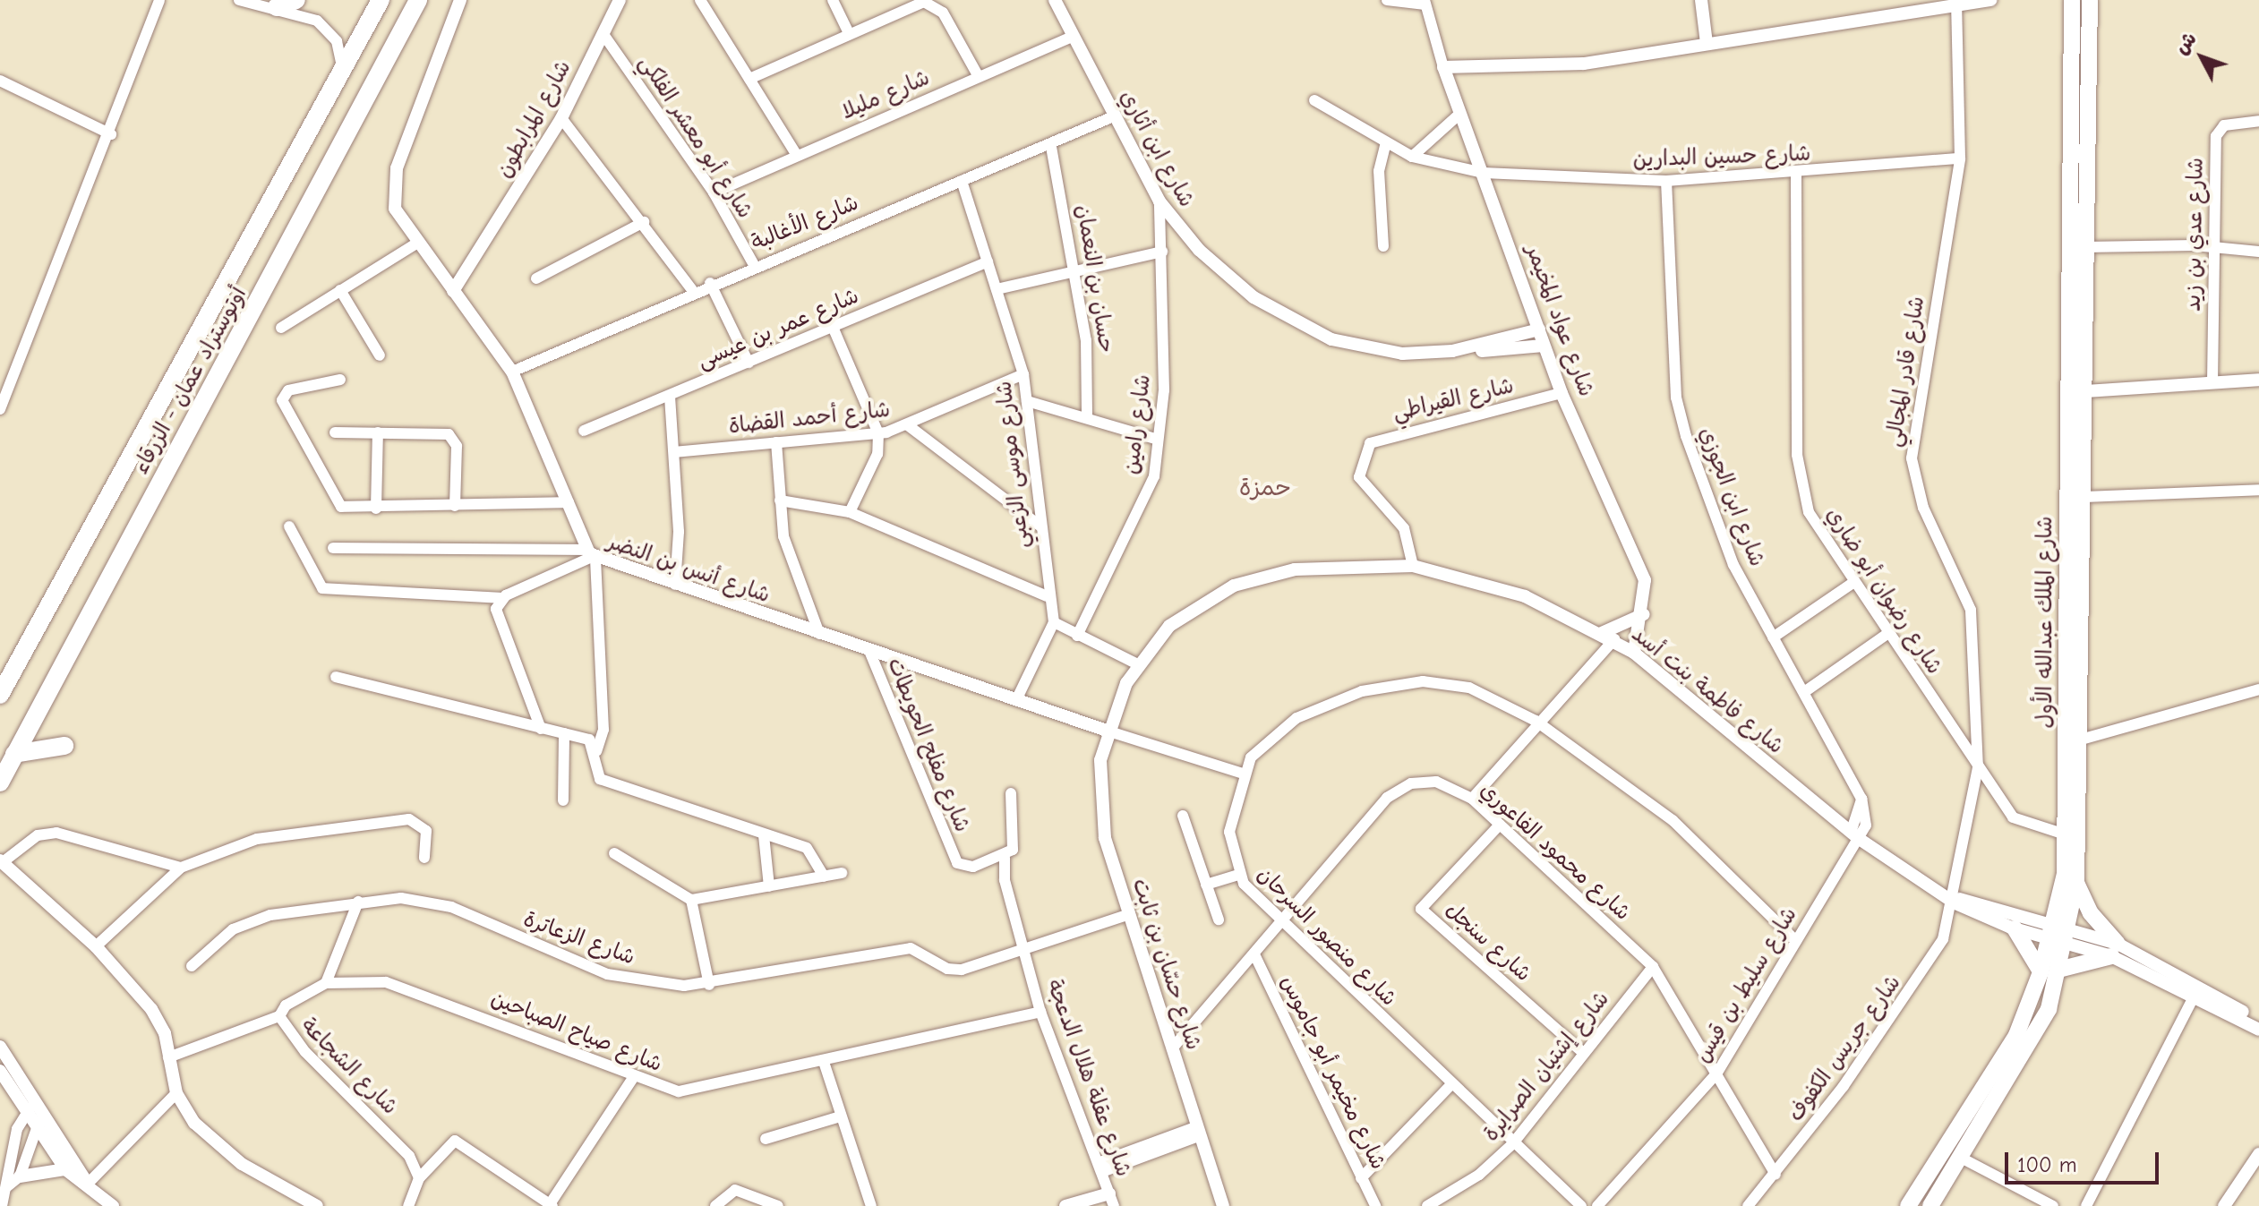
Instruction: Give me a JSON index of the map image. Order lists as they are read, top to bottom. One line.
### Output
{"streets":{"highway":["أوتوستراد عمان - الزرقاء"],"main road":["شارع الملك عبدالله الأول"],"street":["شارع مليلا","شارع المرابطون","شارع أبو معشر الفلكي","شارع ابن أثاري","شارع حسين البدارين","شارع الأغالبة","شارع عدي بن زيد","حسان بن النعمان","شارع عواد المخيمر","شارع عمر بن عيسى","شارع قادر المجالي","شارع القيراطي","شارع أحمد القضاة","شارع رامين","شارع موسى الزعبي","شارع ابن الجوزي","شارع أنس بن النضر","شارع رضوان أبو ضاري","شارع فاطمة بنت أسد","شارع مفلح الحويطات","شارع محمود الفاعوري","شارع منصور السرحان","شارع الزعاترة","شارع سنجل","شارع حسّان بن ثابت","شارع سليط بن قيس","شارع صياح الصباحين","شارع جريس الكفوف","شارع الشجاعة","شارع إشتيان الصرايرة","شارع مخيمر أبو جاموس","شارع عقلة هلال الدعجة"]},"crossings":[["شارع مليلا","شارع أبو معشر الفلكي"],["شارع مليلا","شارع ابن أثاري"],["شارع المرابطون","شارع أبو معشر الفلكي"],["شارع المرابطون","شارع أنس بن النضر"],["شارع أبو معشر الفلكي","شارع الأغالبة"],["شارع ابن أثاري","شارع الأغالبة"],["شارع ابن أثاري","شارع عواد المخيمر"],["شارع ابن أثاري","شارع رامين"],["شارع حسين البدارين","شارع عواد المخيمر"],["شارع حسين البدارين","شارع قادر المجالي"],["شارع حسين البدارين","شارع ابن الجوزي"],["شارع حسين البدارين","شارع رضوان أبو ضاري"],["شارع الأغالبة","حسان بن النعمان"],["شارع الأغالبة","شارع موسى الزعبي"],["شارع الأغالبة","شارع أنس بن النضر"],["شارع عواد المخيمر","شارع القيراطي"],["شارع عواد المخيمر","شارع فاطمة بنت أسد"],["شارع عمر بن عيسى","شارع موسى الزعبي"],["شارع قادر المجالي","شارع رضوان أبو ضاري"],["شارع قادر المجالي","شارع فاطمة بنت أسد"],["شارع قادر المجالي","شارع جريس الكفوف"],["شارع القيراطي","شارع فاطمة بنت أسد"],["شارع أحمد القضاة","شارع موسى الزعبي"],["شارع ابن الجوزي","شارع فاطمة بنت أسد"],["شارع ابن الجوزي","شارع سليط بن قيس"],["شارع أنس بن النضر","شارع فاطمة بنت أسد"],["شارع أنس بن النضر","شارع مفلح الحويطات"],["شارع أنس بن النضر","شارع منصور السرحان"],["شارع أنس بن النضر","شارع حسّان بن ثابت"],["شارع رضوان أبو ضاري","شارع الملك عبدالله الأول"],["شارع الملك عبدالله الأول","شارع فاطمة بنت أسد"],["شارع فاطمة بنت أسد","شارع حسّان بن ثابت"],["شارع فاطمة بنت أسد","شارع سليط بن قيس"],["شارع فاطمة بنت أسد","شارع جريس الكفوف"],["شارع محمود الفاعوري","شارع منصور السرحان"],["شارع محمود الفاعوري","شارع سنجل"],["شارع محمود الفاعوري","شارع حسّان بن ثابت"],["شارع محمود الفاعوري","شارع سليط بن قيس"],["شارع محمود الفاعوري","شارع جريس الكفوف"],["شارع محمود الفاعوري","شارع إشتيان الصرايرة"],["شارع محمود الفاعوري","شارع مخيمر أبو جاموس"],["شارع منصور السرحان","شارع سليط بن قيس"],["شارع منصور السرحان","شارع إشتيان الصرايرة"],["شارع الزعاترة","شارع حسّان بن ثابت"],["شارع الزعاترة","شارع عقلة هلال الدعجة"],["شارع سنجل","شارع إشتيان الصرايرة"],["شارع صياح الصباحين","شارع الشجاعة"],["شارع صياح الصباحين","شارع عقلة هلال الدعجة"]],"districts":["حمزة"],"scale_bar":"100 m","north":"top left"}
